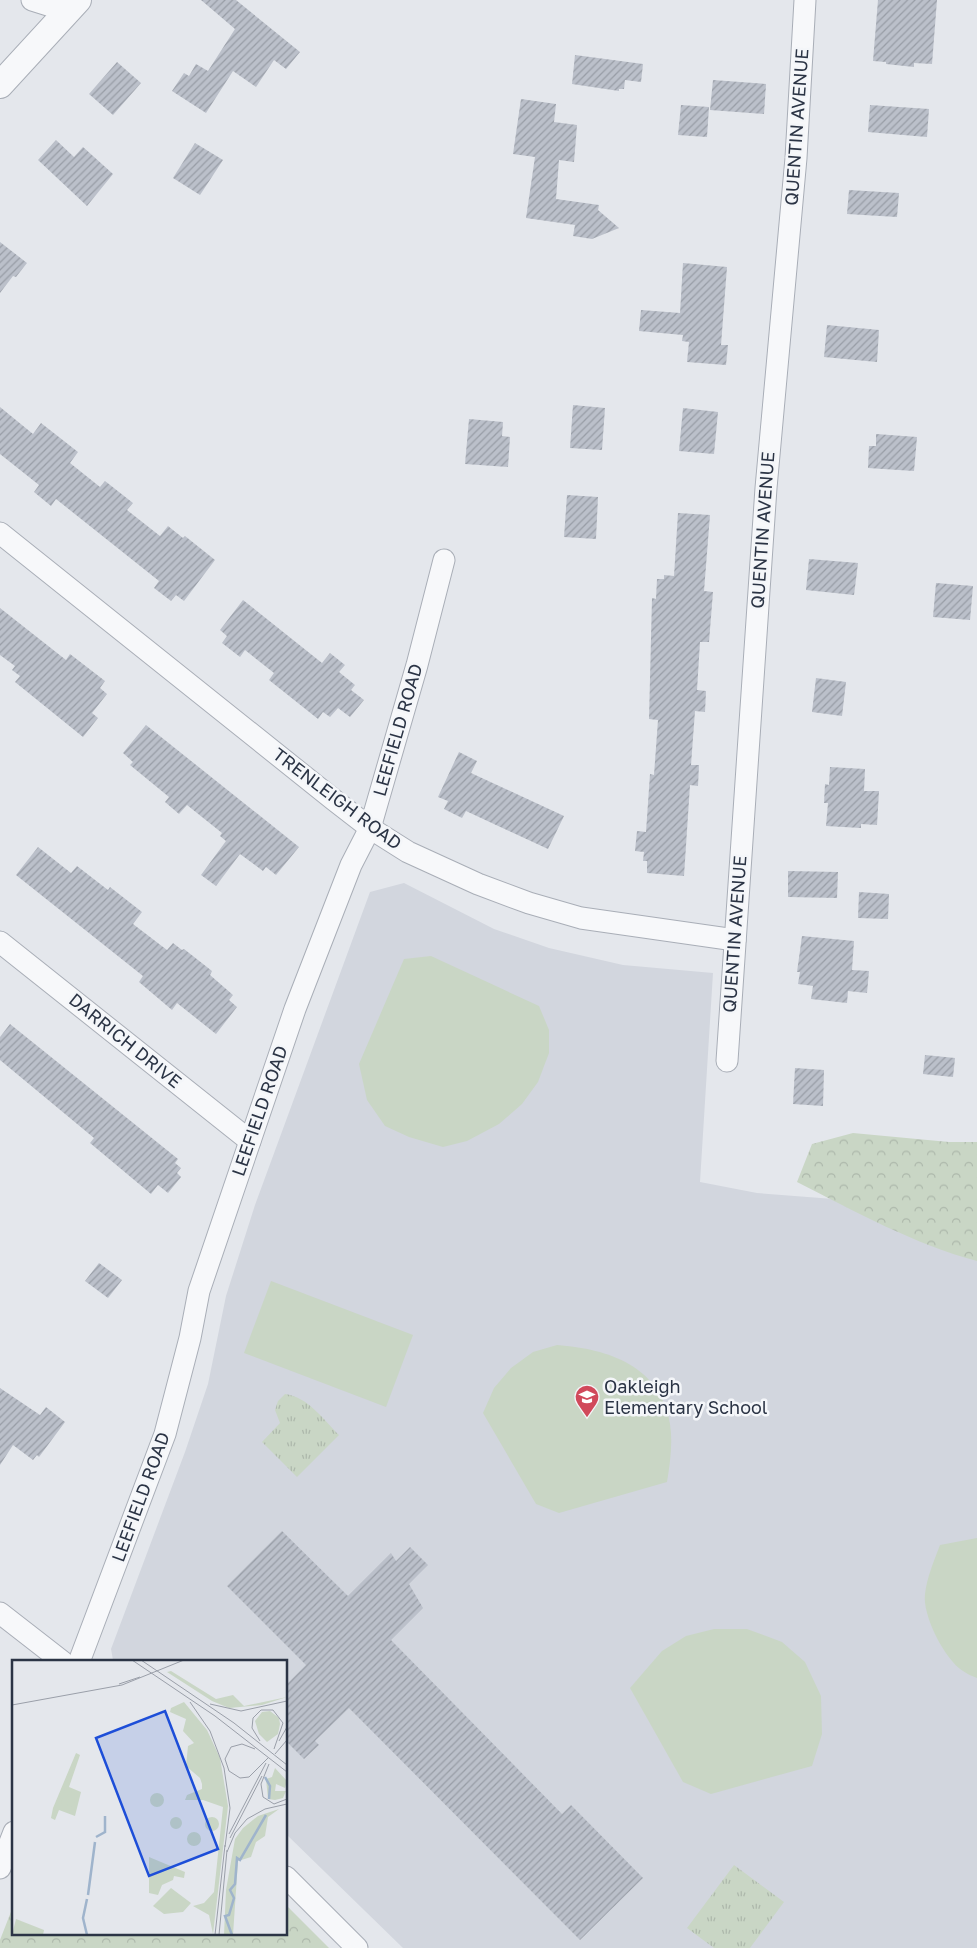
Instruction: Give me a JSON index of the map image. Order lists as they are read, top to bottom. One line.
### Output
{"streets":{"street":["QUENTIN AVENUE","LEEFIELD ROAD","TRENLEIGH ROAD","DARRICH DRIVE"]},"crossings":[["QUENTIN AVENUE","TRENLEIGH ROAD"],["LEEFIELD ROAD","TRENLEIGH ROAD"],["LEEFIELD ROAD","DARRICH DRIVE"]],"places":{"school or university":["Oakleigh Elementary School"]}}
